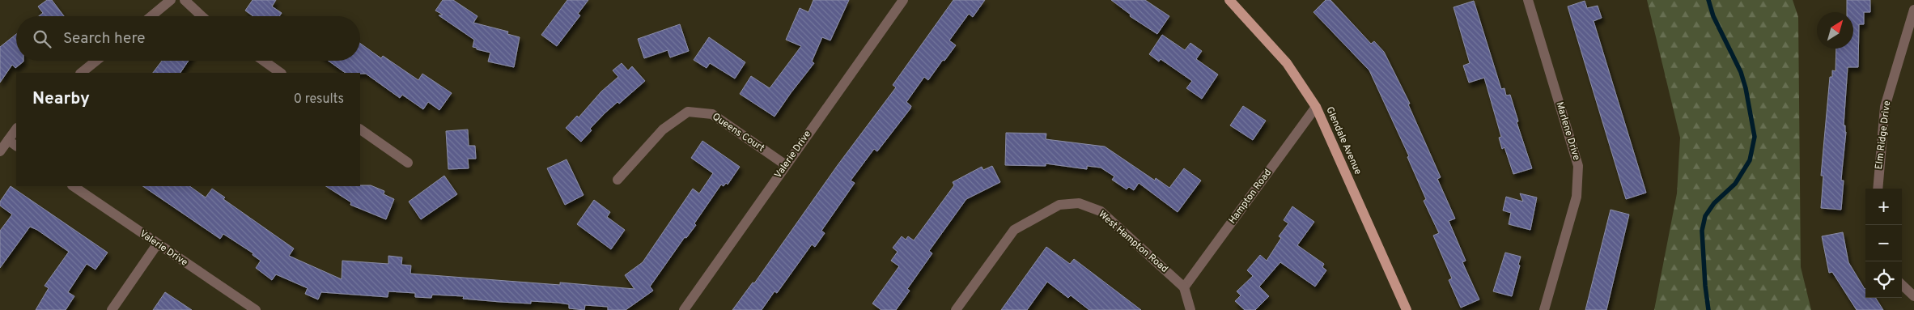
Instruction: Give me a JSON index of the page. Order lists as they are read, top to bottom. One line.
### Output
{"streets":{"main road":["Glendale Avenue"],"street":["Marlene Drive","Queens Court","Elm Ridge Drive","Valerie Drive","Hampton Road","West Hampton Road"]},"crossings":[["Queens Court","Valerie Drive"],["Glendale Avenue","Hampton Road"],["Hampton Road","West Hampton Road"]],"north":"top right","page":{"search":"Search here","heading":["Nearby","0 results"],"map_buttons":["+","−"]}}
